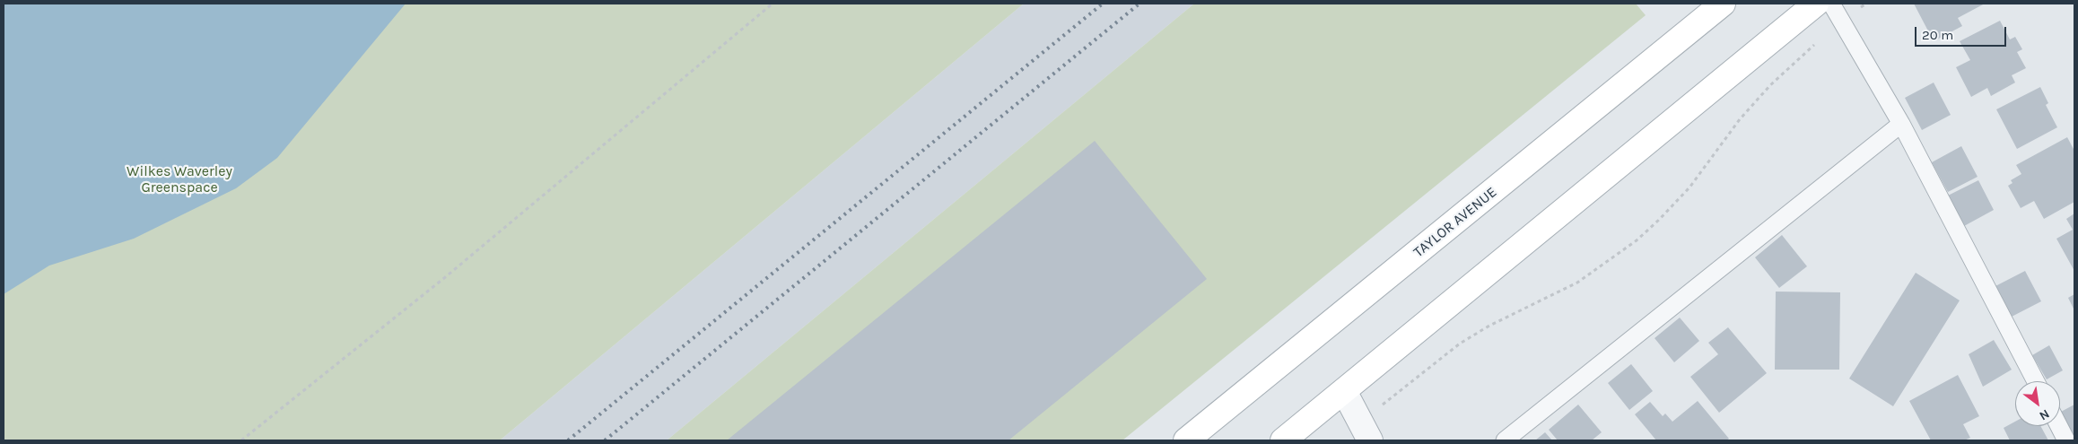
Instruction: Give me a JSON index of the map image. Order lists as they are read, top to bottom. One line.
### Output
{"streets":{"main road":["TAYLOR AVENUE"]},"parks":["Wilkes Waverley Greenspace"],"scale_bar":"20 m","north":"bottom right"}
